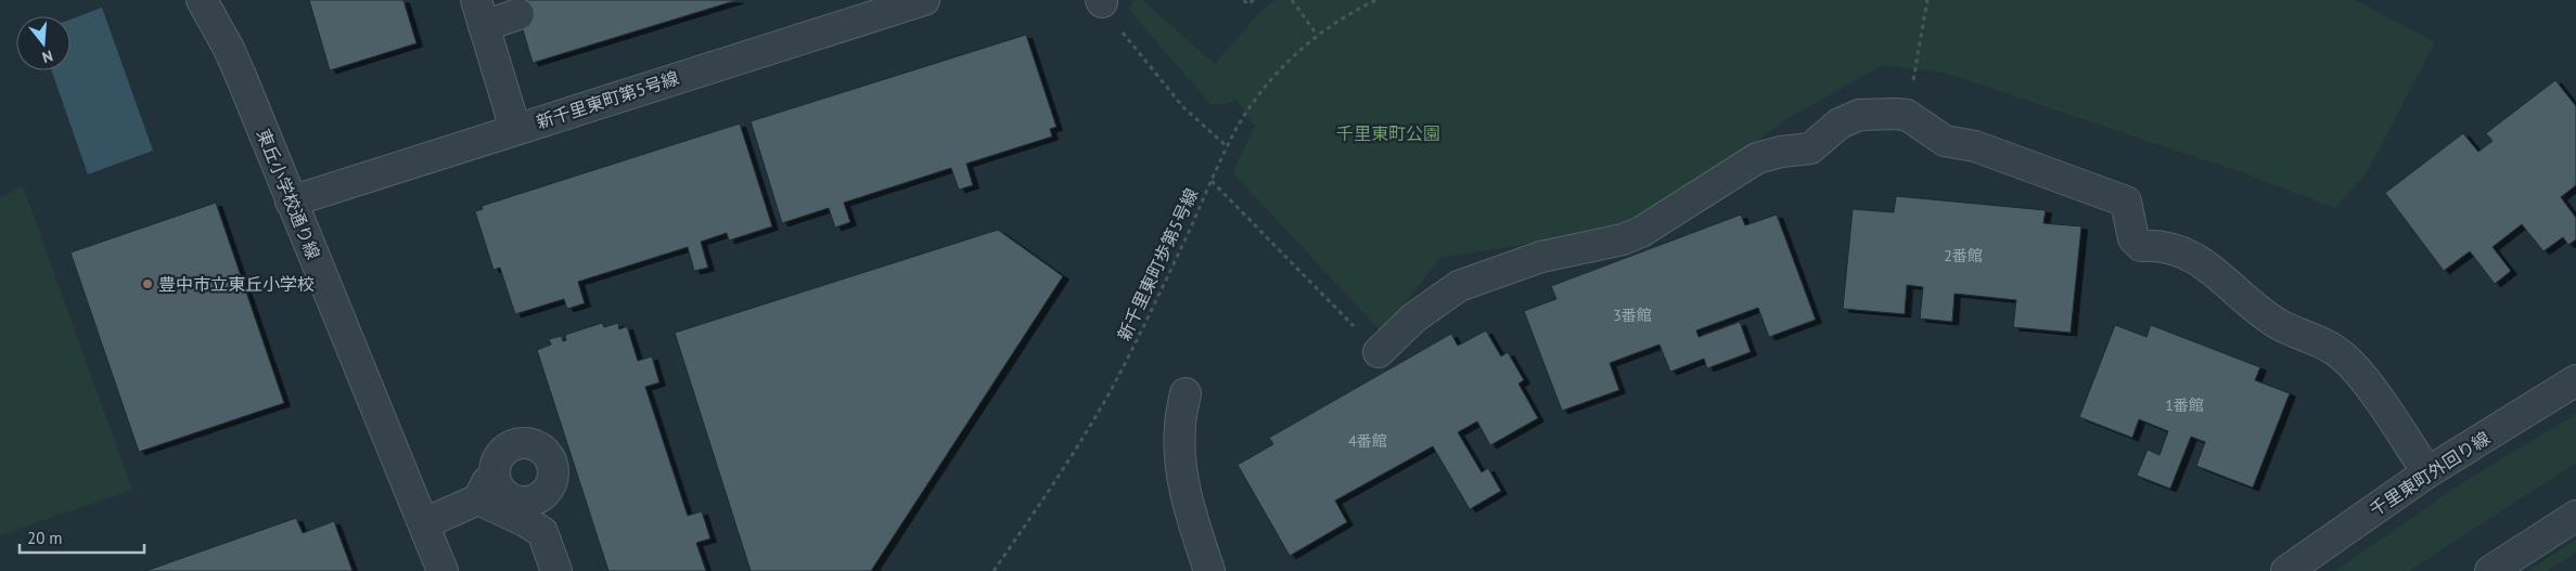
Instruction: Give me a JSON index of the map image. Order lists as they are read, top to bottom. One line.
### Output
{"streets":{"street":["新千里東町第5号線","東丘小学校通り線","千里東町外回り線"],"path":["新千里東町歩第5号線"]},"crossings":[["新千里東町第5号線","東丘小学校通り線"]],"parks":["千里東町公園"],"places":["豊中市立東丘小学校"],"house_numbers":["2番館","3番館","1番館","4番館"],"scale_bar":"20 m","north":"bottom"}
